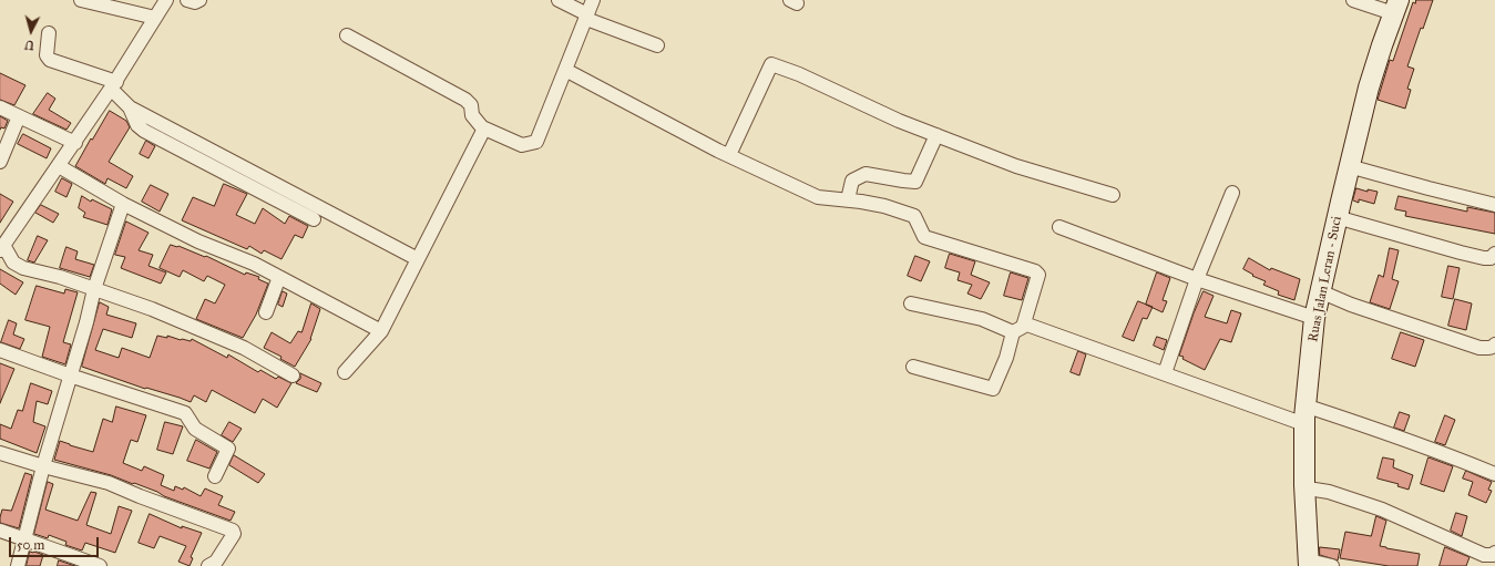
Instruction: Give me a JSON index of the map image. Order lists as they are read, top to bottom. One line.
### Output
{"streets":{"main road":["Ruas Jalan Leran - Suci"]},"scale_bar":"50 m","north":"bottom"}
